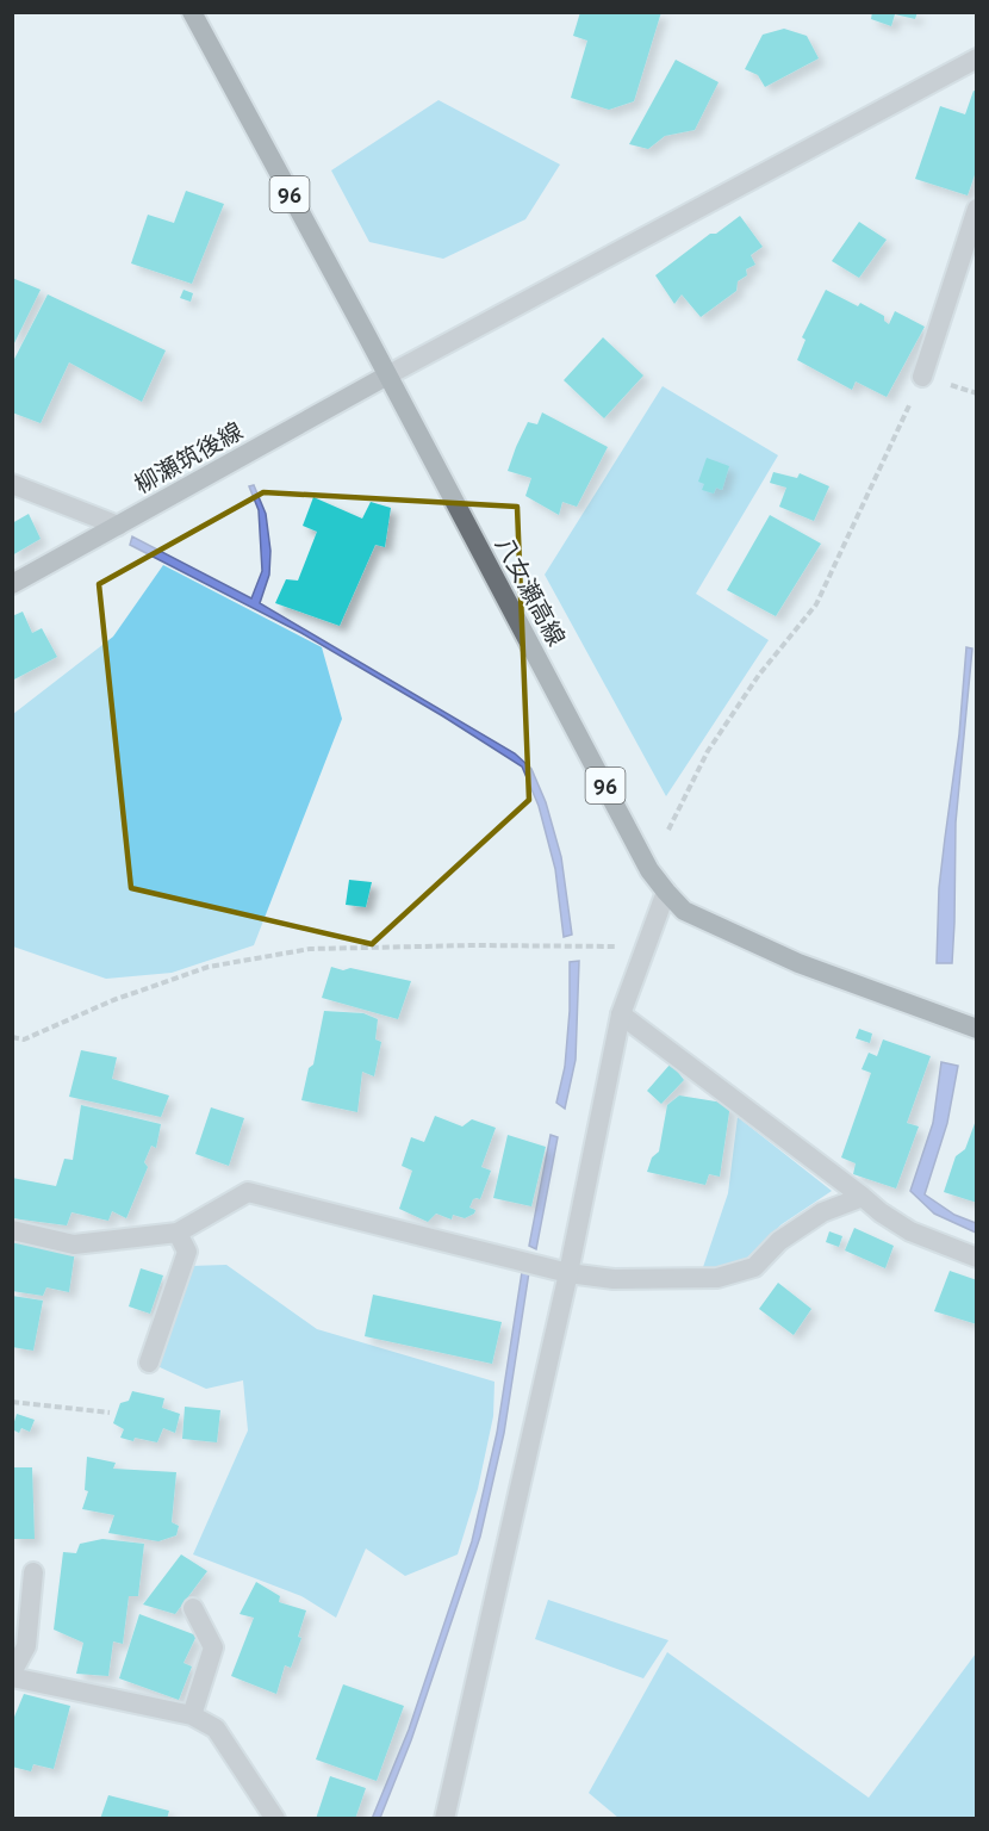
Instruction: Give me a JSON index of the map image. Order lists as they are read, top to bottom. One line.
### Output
{"streets":{"main road":["96","柳瀬筑後線","八女瀬高線"]},"crossings":[["柳瀬筑後線","八女瀬高線"]]}
